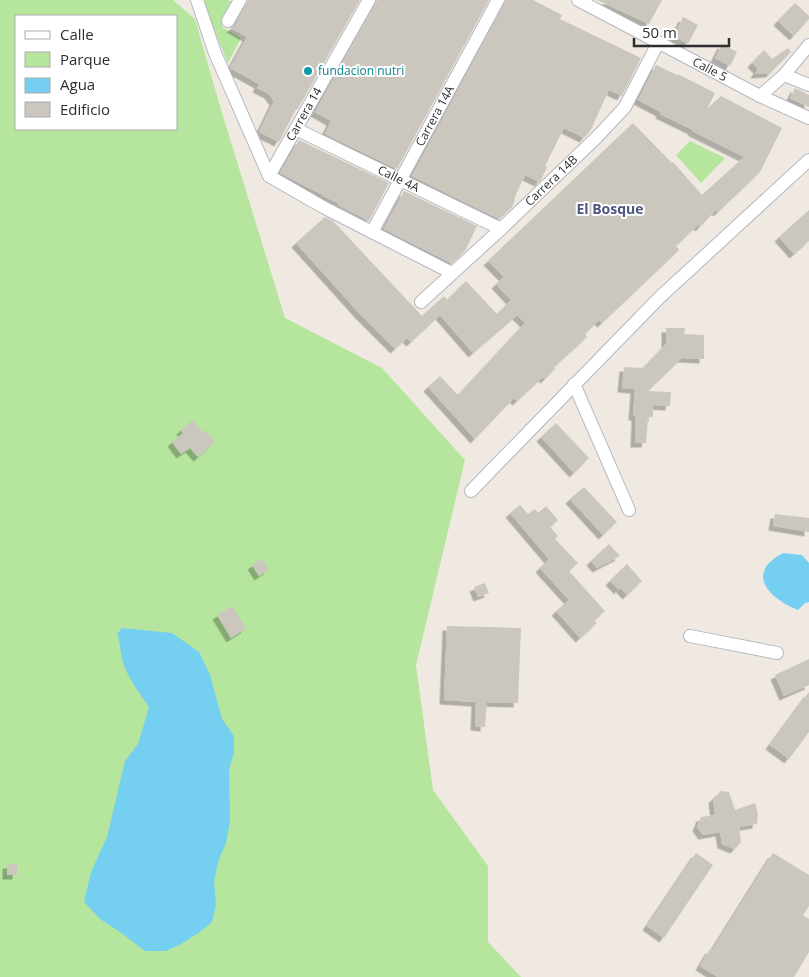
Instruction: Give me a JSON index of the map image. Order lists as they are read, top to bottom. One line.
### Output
{"streets":{"street":["Calle 5","Carrera 14","Carrera 14A","Calle 4A","Carrera 14B"]},"crossings":[["Calle 5","Carrera 14B"],["Carrera 14","Calle 4A"],["Carrera 14A","Calle 4A"],["Calle 4A","Carrera 14B"]],"districts":["El Bosque"],"places":["fundacion nutri"],"legend":["Calle","Parque","Agua","Edificio"],"scale_bar":"50 m"}
